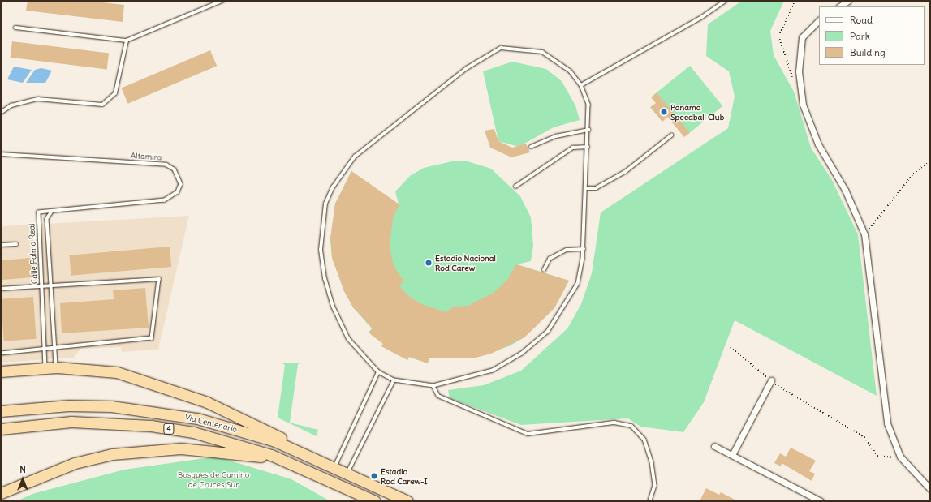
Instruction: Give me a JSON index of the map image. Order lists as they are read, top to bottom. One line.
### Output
{"streets":{"highway":["Vía Centenario","4"],"lane":["Altamira","Calle Palma Real"]},"crossings":[["Altamira","Calle Palma Real"]],"parks":["Bosques de Camino de Cruces Sur"],"places":["Panama Speedball Club","Estadio Nacional Rod Carew","Estadio Rod Carew-I"],"legend":["Road","Park","Building"],"north":"top"}
